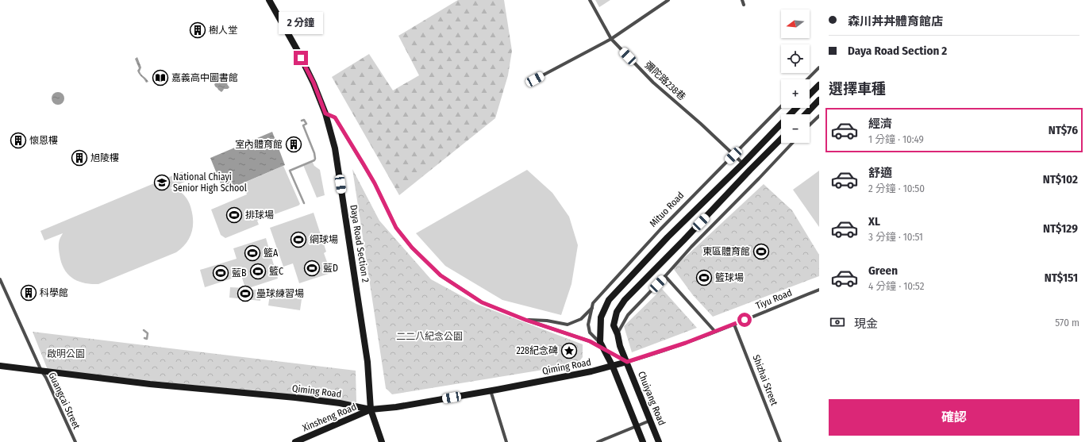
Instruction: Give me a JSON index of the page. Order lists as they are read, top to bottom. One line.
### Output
{"streets":{"street":["彌陀路238巷","Mituo Road","Daya Road Section 2","Tiyu Road","Qiming Road","Shizhai Street","Chuiyang Road","Guangcai Street","Xinsheng Road"]},"crossings":[["彌陀路238巷","Mituo Road"],["Mituo Road","Qiming Road"],["Daya Road Section 2","Qiming Road"],["Daya Road Section 2","Xinsheng Road"],["Tiyu Road","Qiming Road"],["Tiyu Road","Shizhai Street"],["Tiyu Road","Chuiyang Road"],["Qiming Road","Chuiyang Road"],["Qiming Road","Guangcai Street"],["Qiming Road","Xinsheng Road"]],"parks":["二二八紀念公園","啟明公園"],"places":{"building":["樹人堂","懷恩樓","室內體育館","旭陵樓","科學館"],"library":["嘉義高中圖書館"],"school or university":["National Chiayi Senior High School"],"sports":["排球場","網球場","東區體育館","籃A","藍D","籃C","藍B","籃球場","壘球練習場"],"place":["228紀念碑"]},"north":"left","page":{"banner":["森川丼丼體育館店","Daya Road Section 2"],"map_buttons":["+","−"],"bubble":"2 分鐘","heading":"選擇車種","list":[{"name":"經濟","note":"1 分鐘 · 10:49","value":"NT$76"},{"name":"舒適","note":"2 分鐘 · 10:50","value":"NT$102"},{"name":"XL","note":"3 分鐘 · 10:51","value":"NT$129"},{"name":"Green","note":"4 分鐘 · 10:52","value":"NT$151"}],"pay":["現金","570 m"],"buttons":"確認"}}
